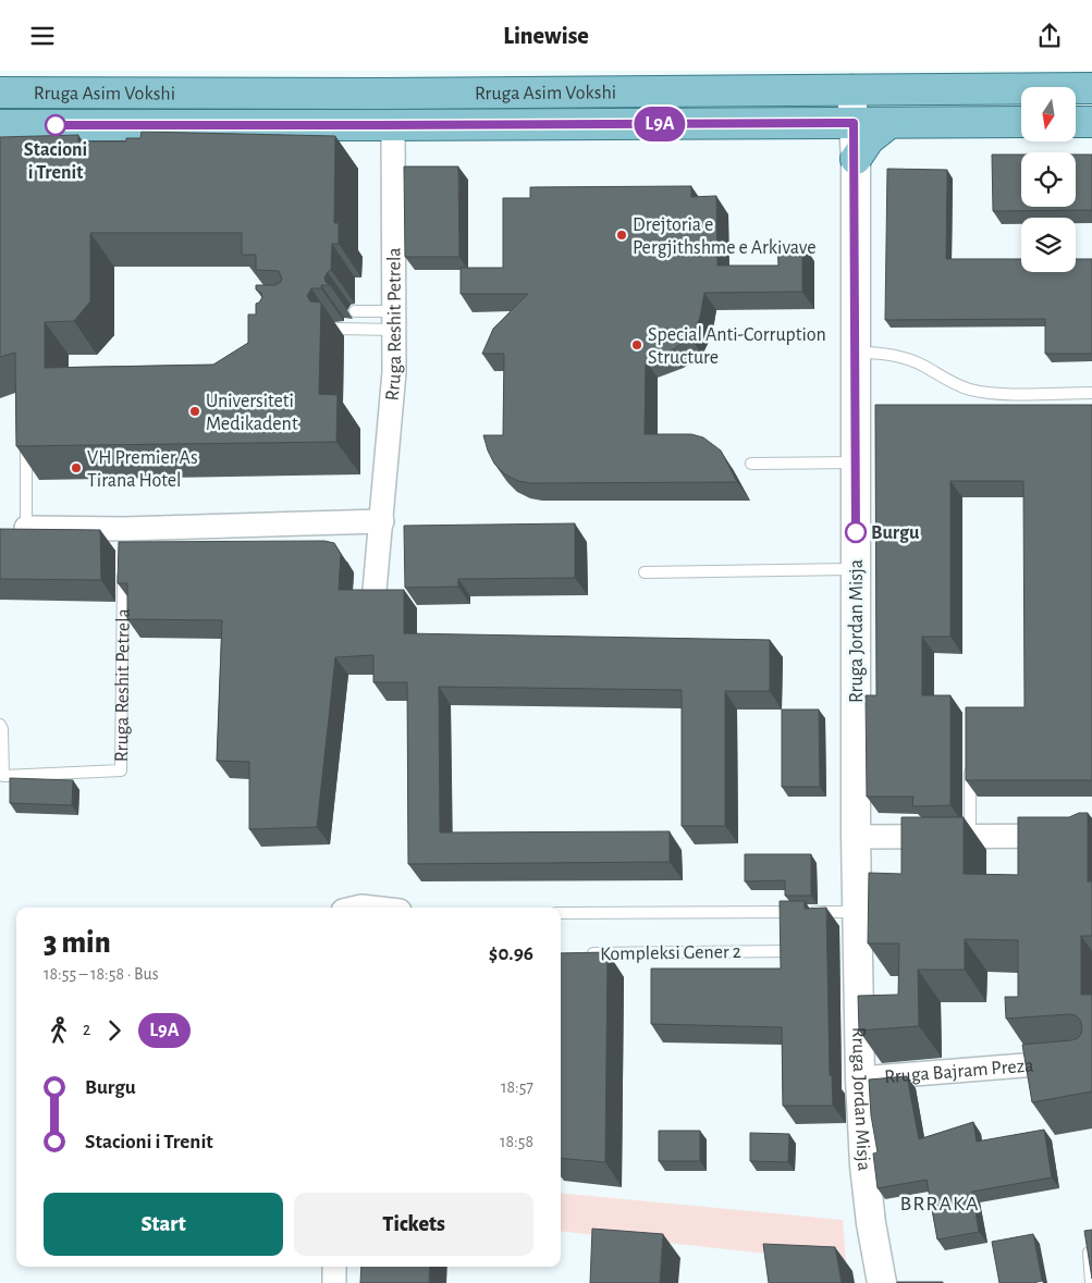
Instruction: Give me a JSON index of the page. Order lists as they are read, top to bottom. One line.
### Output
{"streets":{"main road":["Rruga Asim Vokshi"],"street":["Rruga Reshit Petrela","Rruga Jordan Misja","Rruga Bajram Preza"],"lane":["Kompleksi Gener 2"]},"crossings":[["Rruga Asim Vokshi","Rruga Reshit Petrela"],["Rruga Asim Vokshi","Rruga Jordan Misja"],["Rruga Jordan Misja","Rruga Bajram Preza"]],"districts":["BRRAKA"],"places":["Stacioni i Trenit","Drejtoria e Pergjithshme e Arkivave","Special Anti-Corruption Structure","Universiteti Medikadent","VH Premier As Tirana Hotel","Burgu"],"lines":["bus line L9A"],"north":"bottom","page":{"header":"Linewise","on_map":"L9A","heading":["3 min","18:55 – 18:58 · Bus","$0.96"],"legs":["2","L9A"],"list":[{"name":"Burgu","value":"18:57"},{"name":"Stacioni i Trenit","value":"18:58"}],"buttons":["Start","Tickets"]}}
